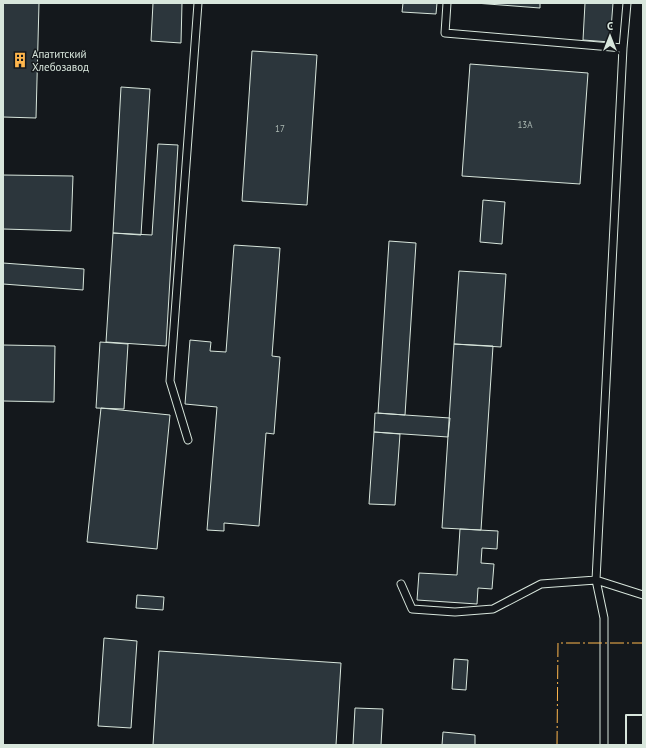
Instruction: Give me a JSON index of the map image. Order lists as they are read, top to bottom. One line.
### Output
{"places":{"building":["Апатитский Хлебозавод"]},"house_numbers":["13А","17"],"north":"top"}
